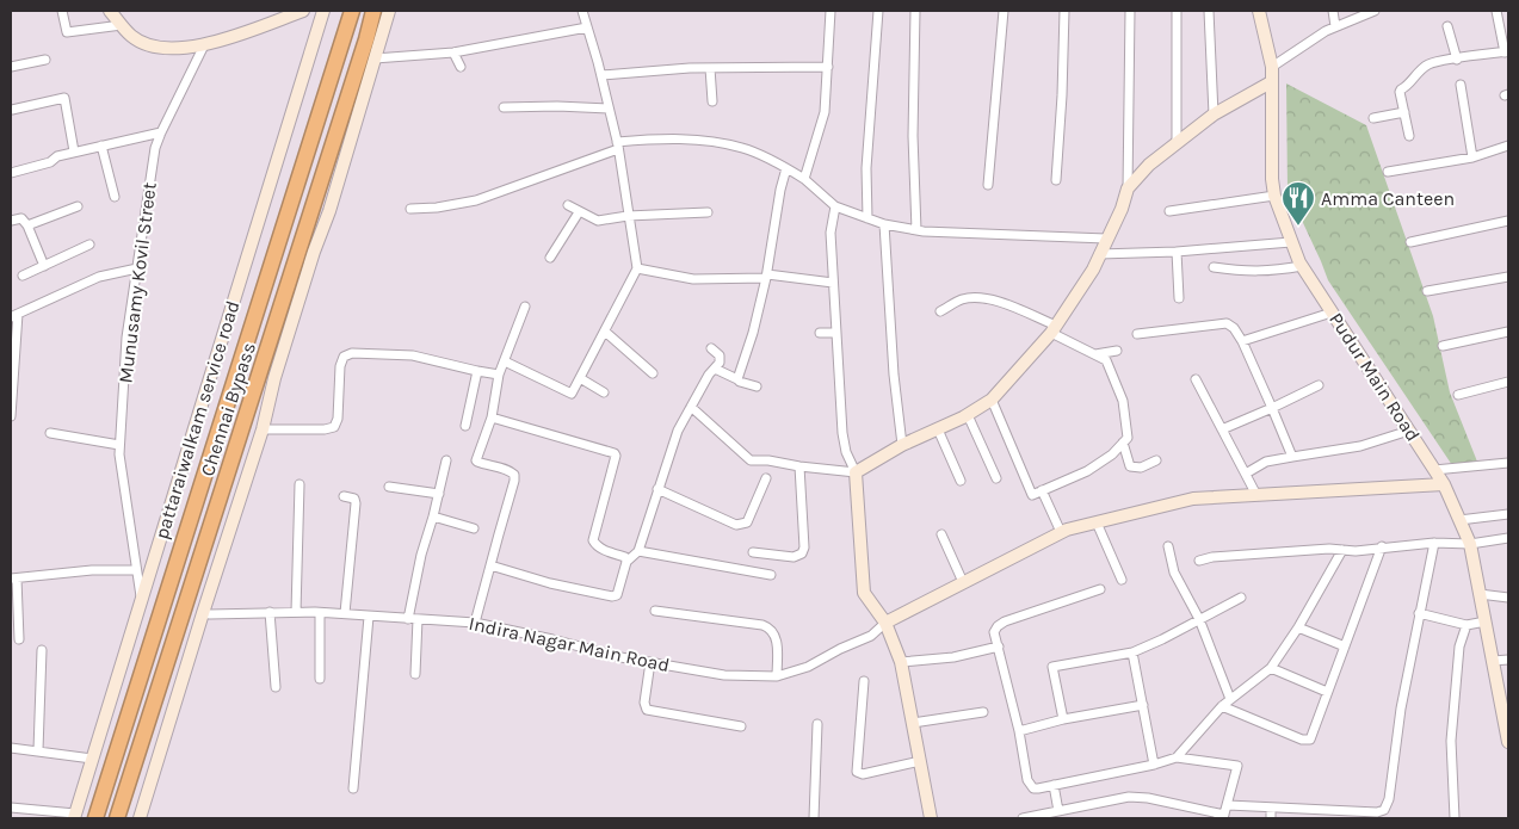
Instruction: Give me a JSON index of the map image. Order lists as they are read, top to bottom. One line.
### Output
{"streets":{"highway":["Chennai Bypass"],"street":["Munusamy Kovil Street","Pudur Main Road","pattaraiwalkam service road","Indira Nagar Main Road"]},"crossings":[["Munusamy Kovil Street","pattaraiwalkam service road"]],"places":{"restaurant":["Amma Canteen"]}}
